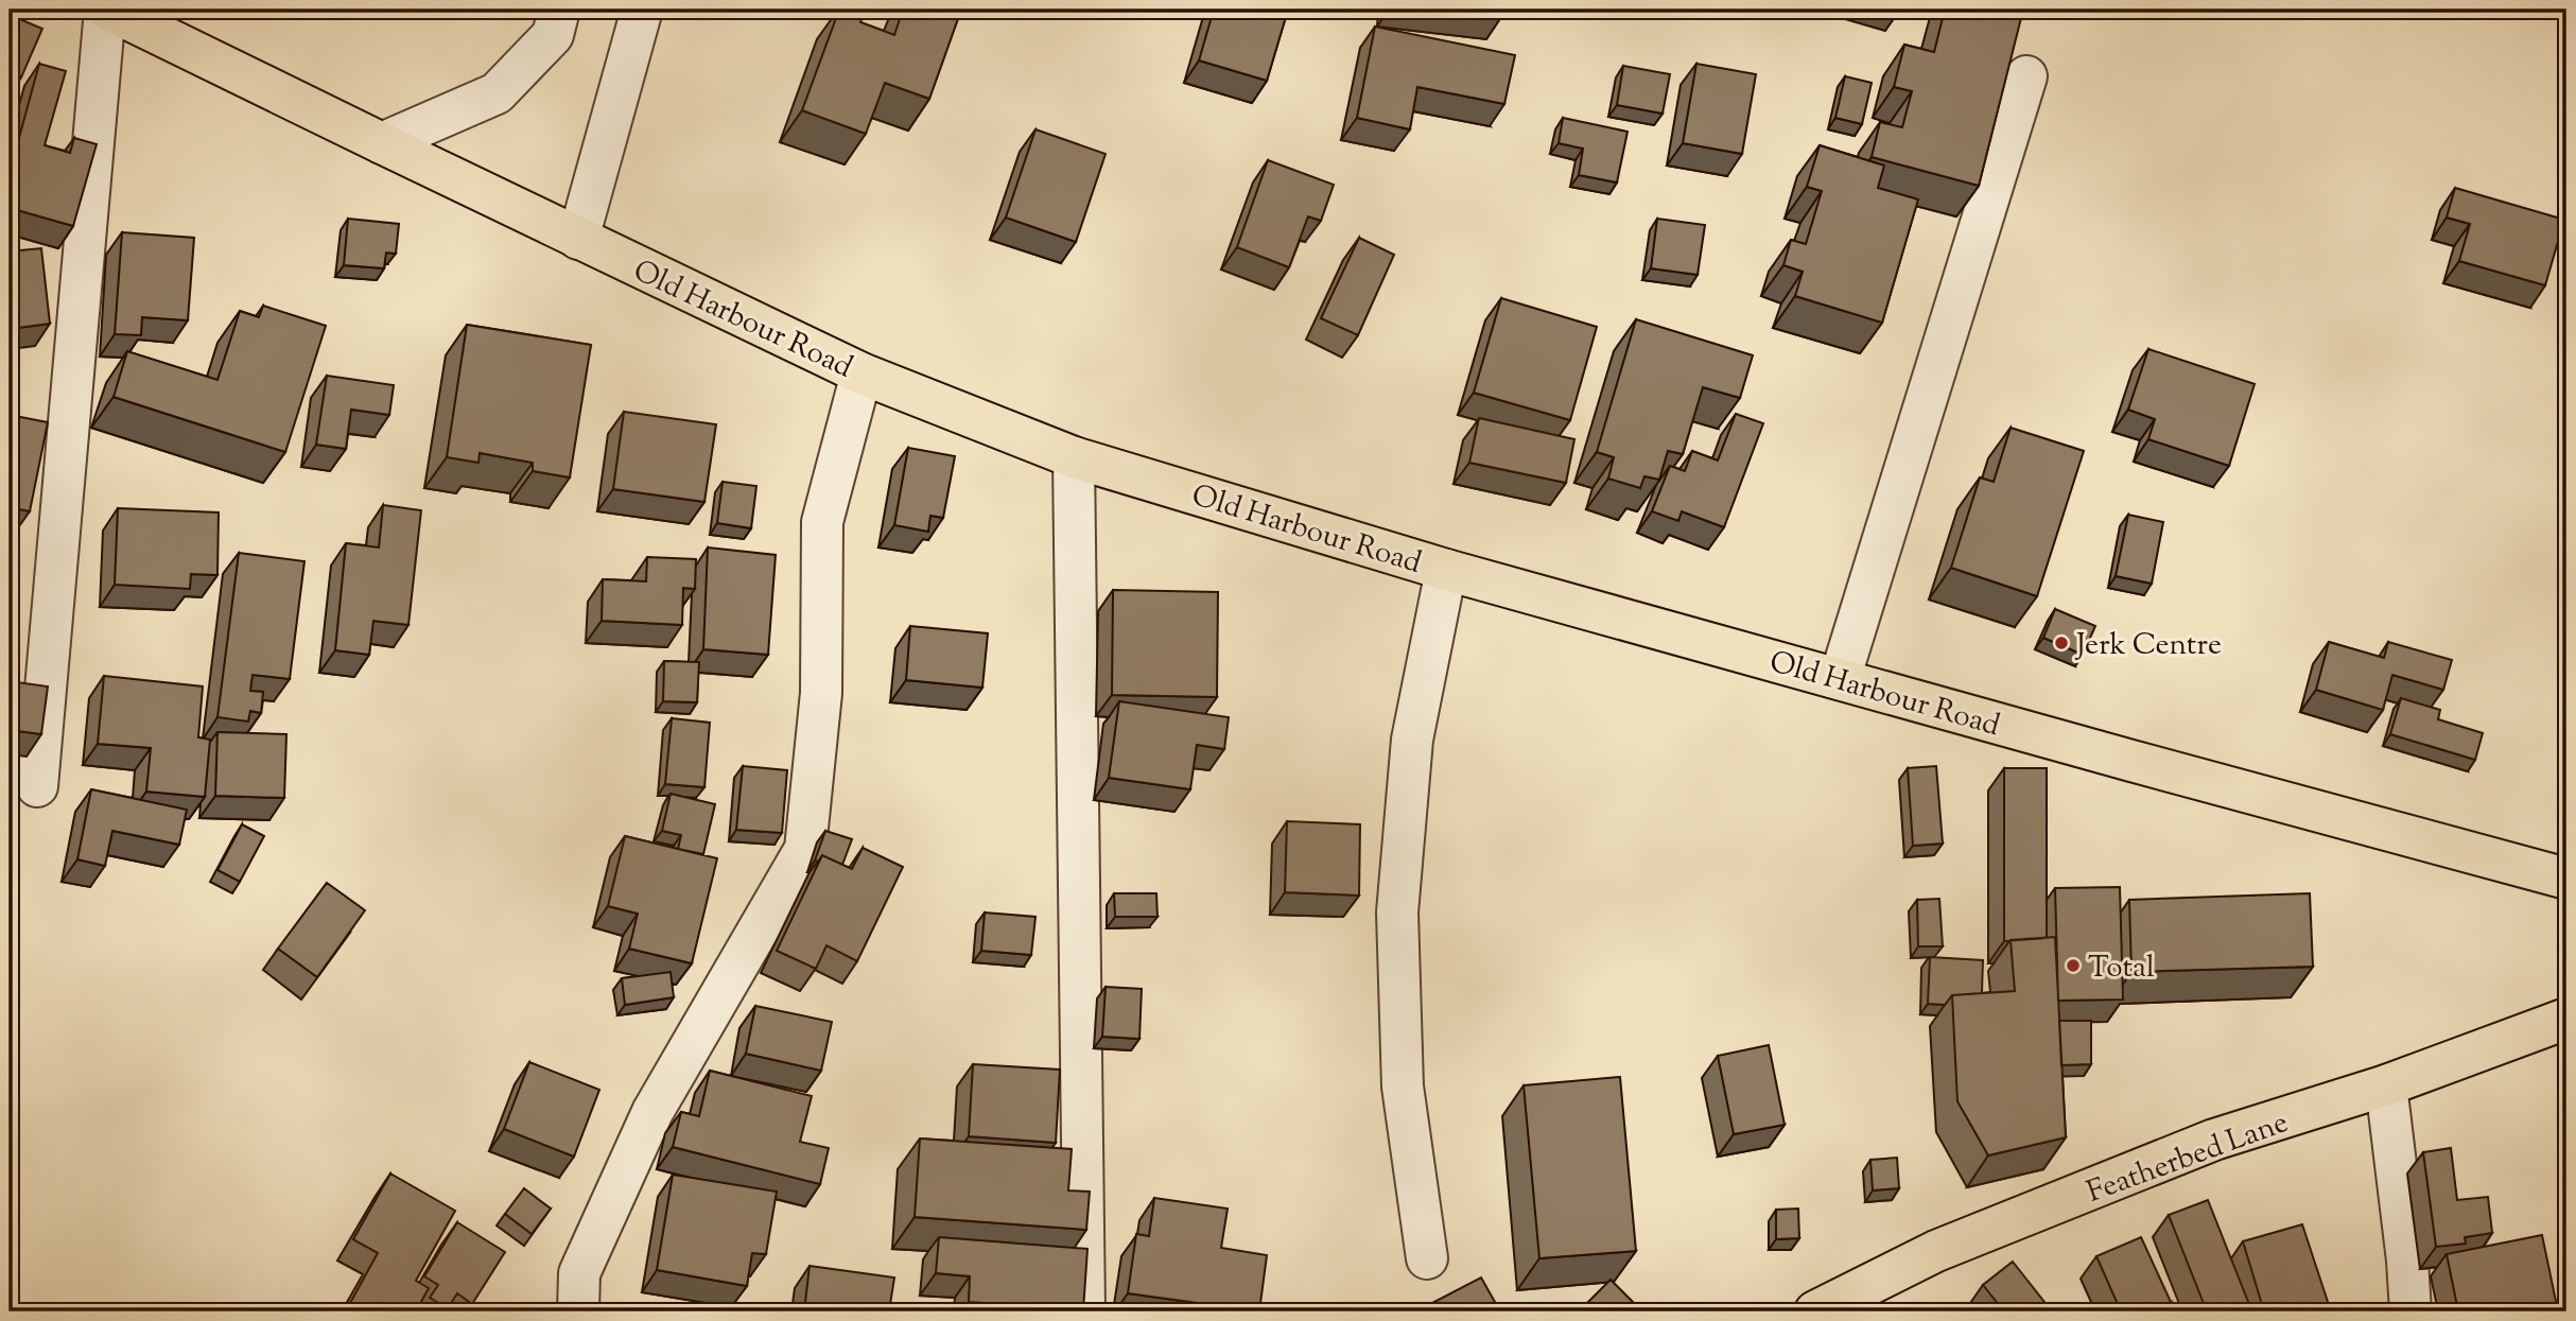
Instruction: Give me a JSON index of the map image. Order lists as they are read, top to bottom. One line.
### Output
{"streets":{"main road":["Old Harbour Road","Featherbed Lane"]},"places":["Jerk Centre","Total"]}
